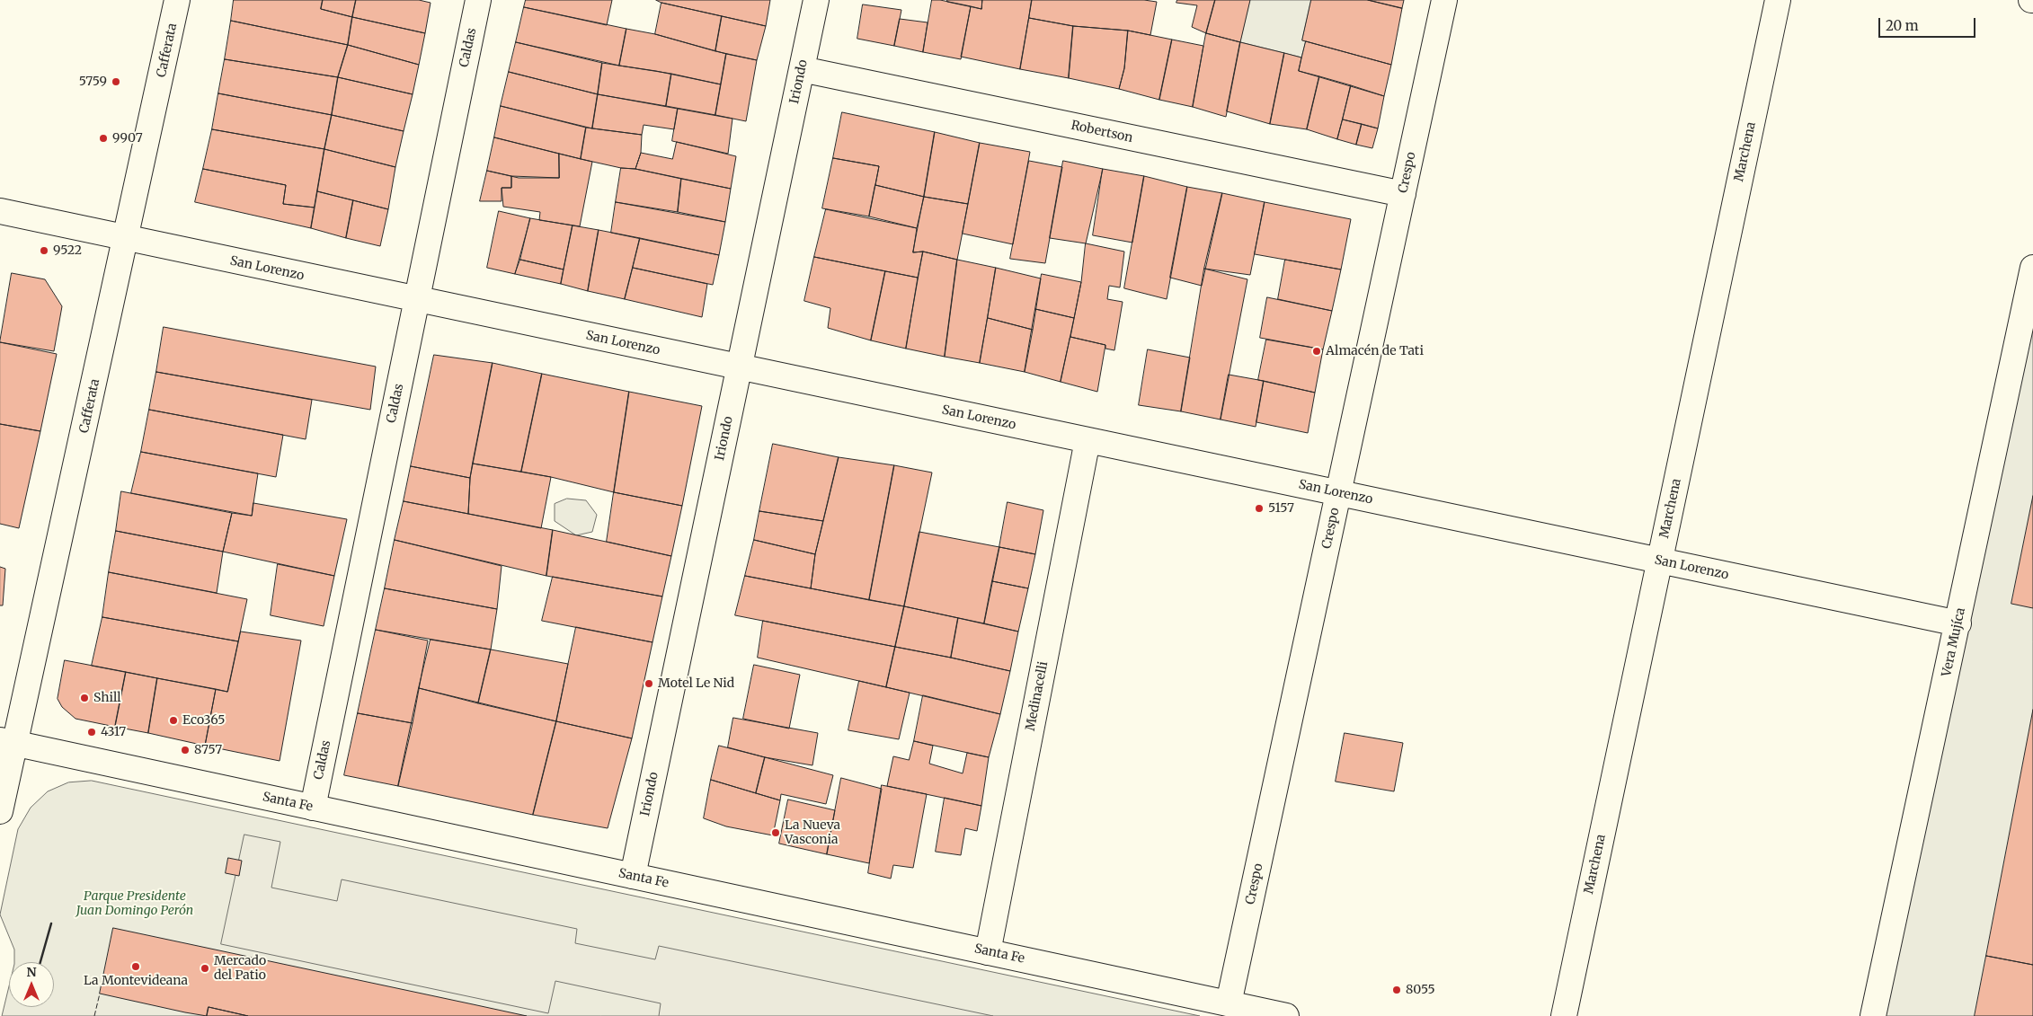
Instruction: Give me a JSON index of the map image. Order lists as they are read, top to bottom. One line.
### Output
{"streets":{"street":["Caldas","Cafferata","Iriondo","Robertson","Marchena","Crespo","San Lorenzo","Vera Mujíca","Medinacelli","Santa Fe"]},"crossings":[["Caldas","San Lorenzo"],["Caldas","Santa Fe"],["Cafferata","San Lorenzo"],["Cafferata","Santa Fe"],["Iriondo","Robertson"],["Iriondo","San Lorenzo"],["Iriondo","Santa Fe"],["Robertson","Crespo"],["Marchena","San Lorenzo"],["Crespo","San Lorenzo"],["Crespo","Santa Fe"],["San Lorenzo","Vera Mujíca"],["San Lorenzo","Medinacelli"],["Medinacelli","Santa Fe"]],"parks":["Parque Presidente Juan Domingo Perón"],"places":["5759","9907","9522","Almacén de Tati","5157","Motel Le Nid","Shill","Eco365","4317","8757","La Nueva Vasconia","La Montevideana","Mercado del Patio","8055"],"scale_bar":"20 m","north":"top"}
